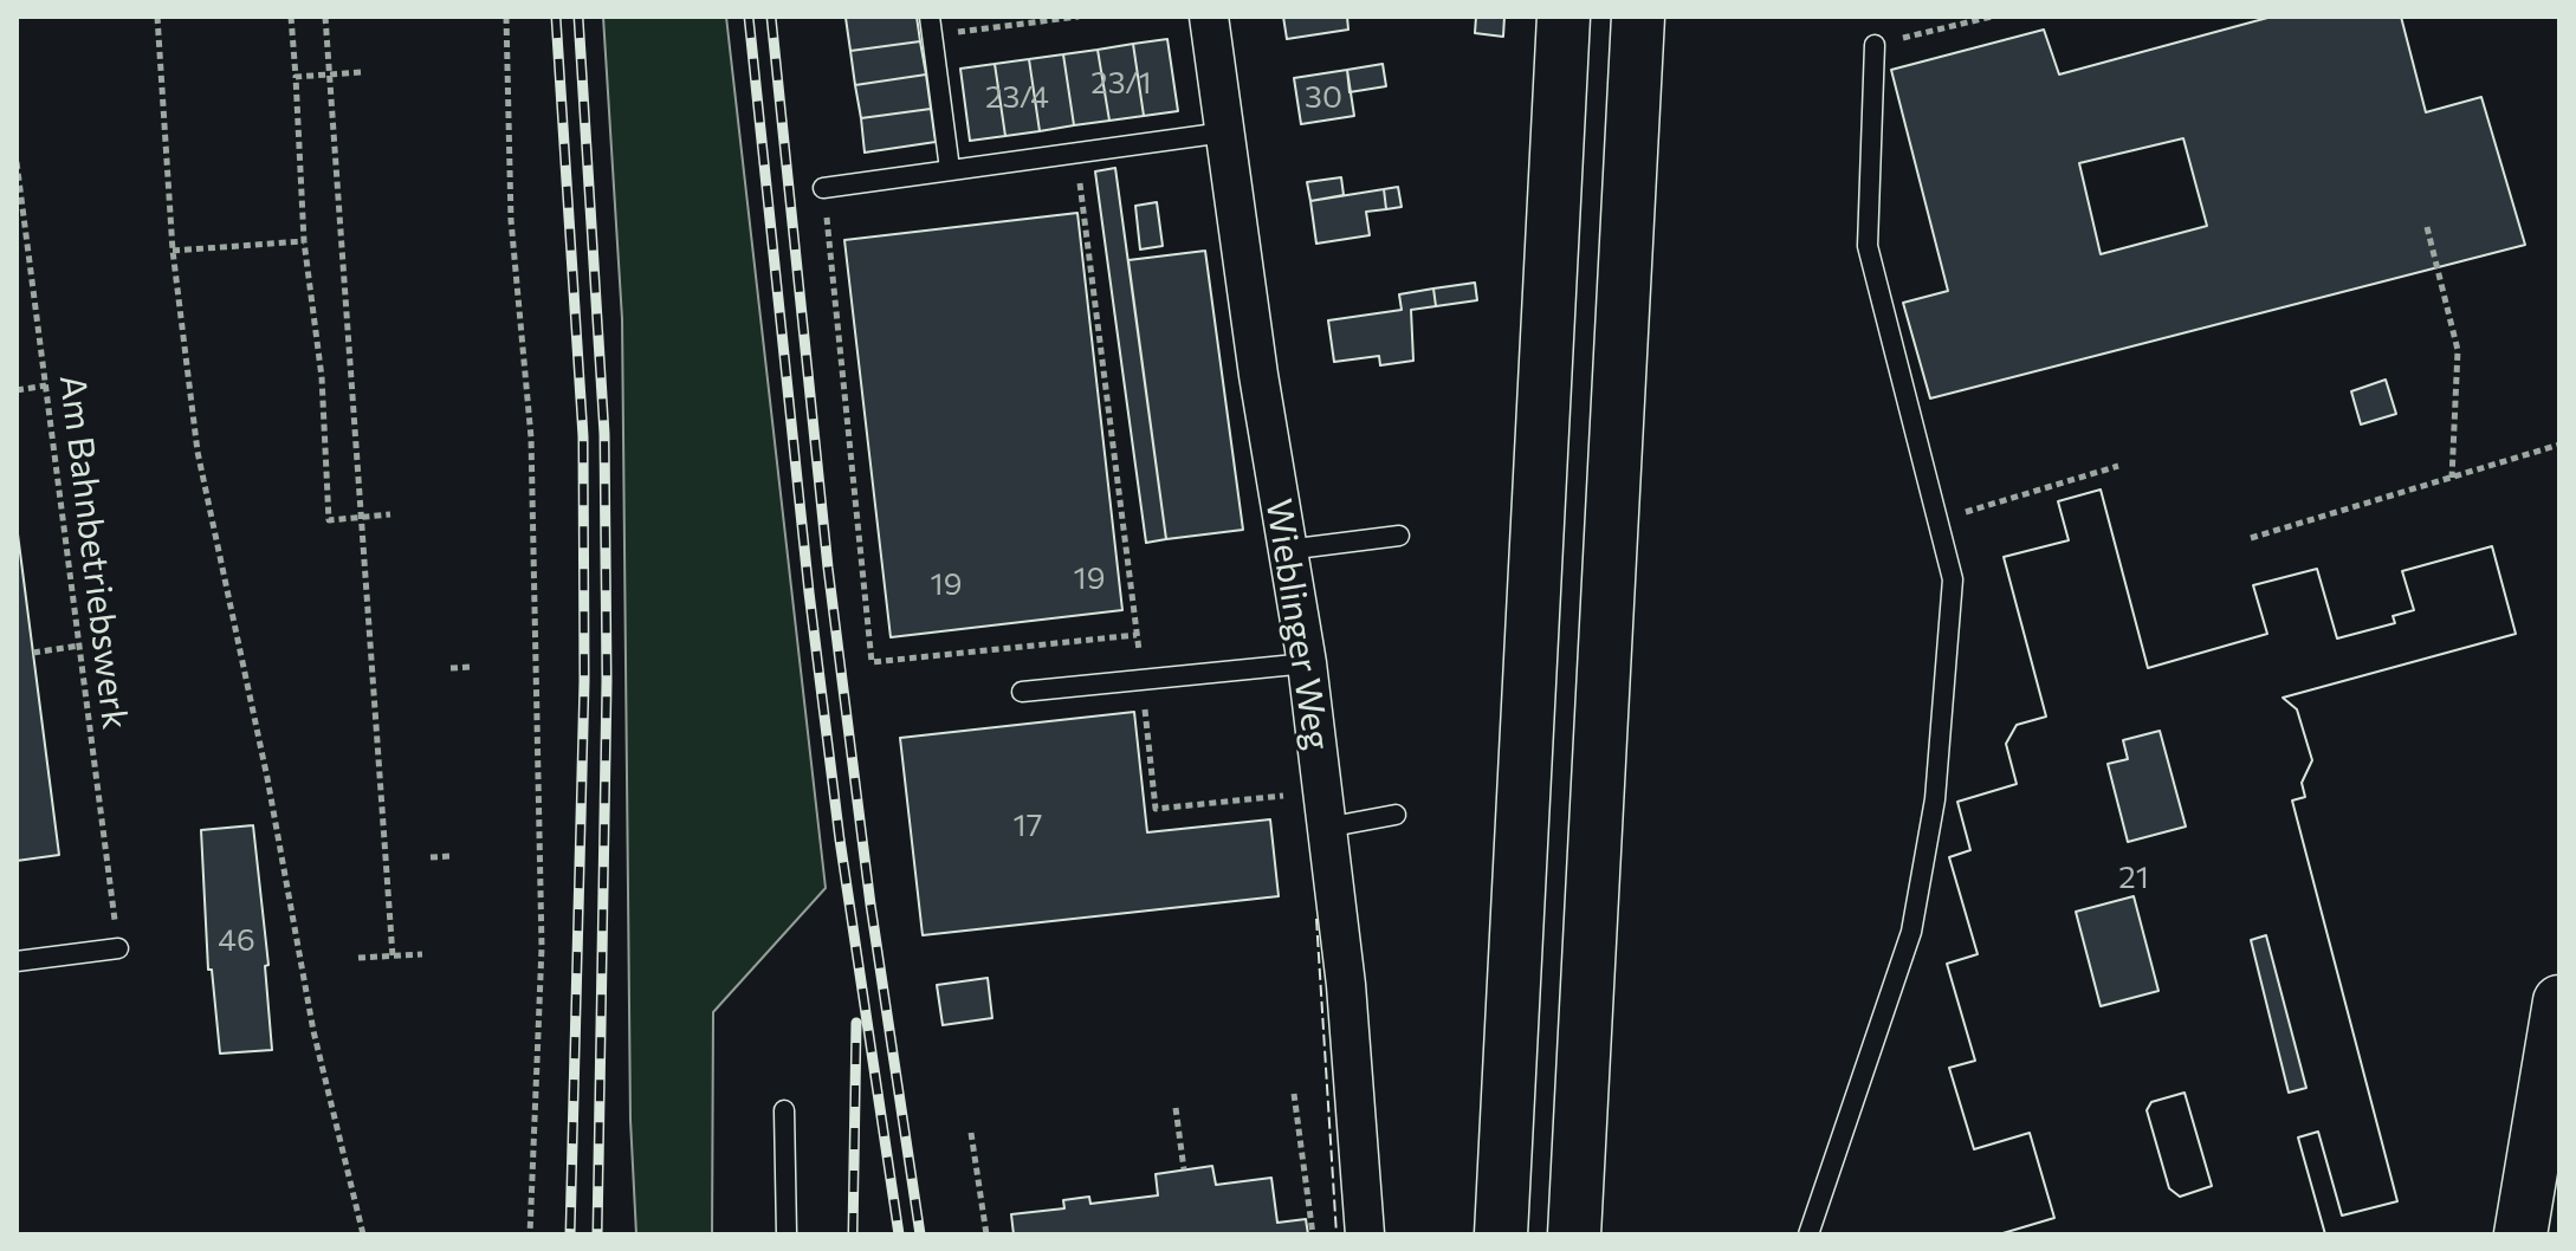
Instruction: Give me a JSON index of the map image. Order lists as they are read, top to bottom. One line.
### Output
{"streets":{"street":["Wieblinger Weg"],"path":["Am Bahnbetriebswerk"]},"house_numbers":["23/1","23/4","30","19","19","17","21","46"]}
